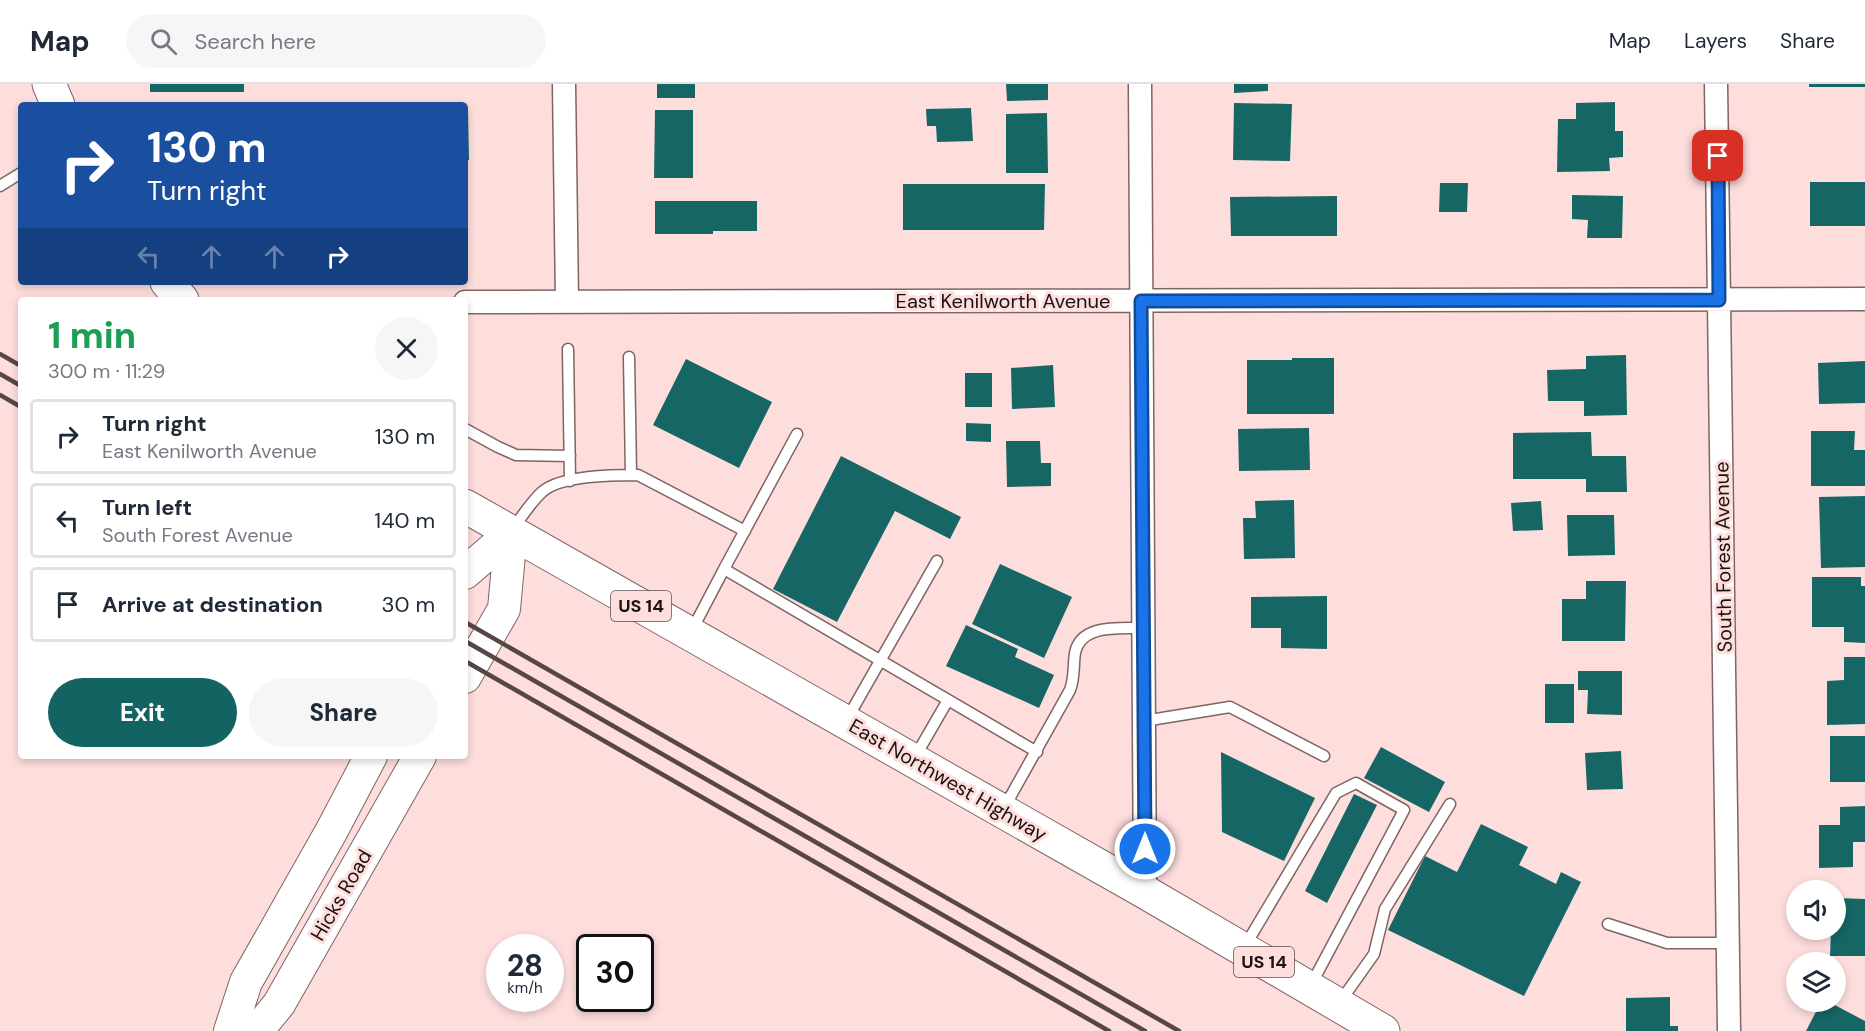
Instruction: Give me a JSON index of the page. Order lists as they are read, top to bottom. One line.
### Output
{"streets":{"main road":["US 14","East Northwest Highway","Hicks Road"],"street":["East Kenilworth Avenue","South Forest Avenue"]},"crossings":[["East Kenilworth Avenue","South Forest Avenue"],["US 14","East Northwest Highway"]],"page":{"header":"Map","search":"Search here","nav":["Map","Layers","Share"],"turn":["130 m","Turn right"],"heading":["1 min","300 m · 11:29"],"list":[{"name":"Turn right","note":"East Kenilworth Avenue","value":"130 m"},{"name":"Turn left","note":"South Forest Avenue","value":"140 m"},{"name":"Arrive at destination","value":"30 m"}],"buttons":["Exit","Share"],"speed":"28 km/h","limit":"30"}}
